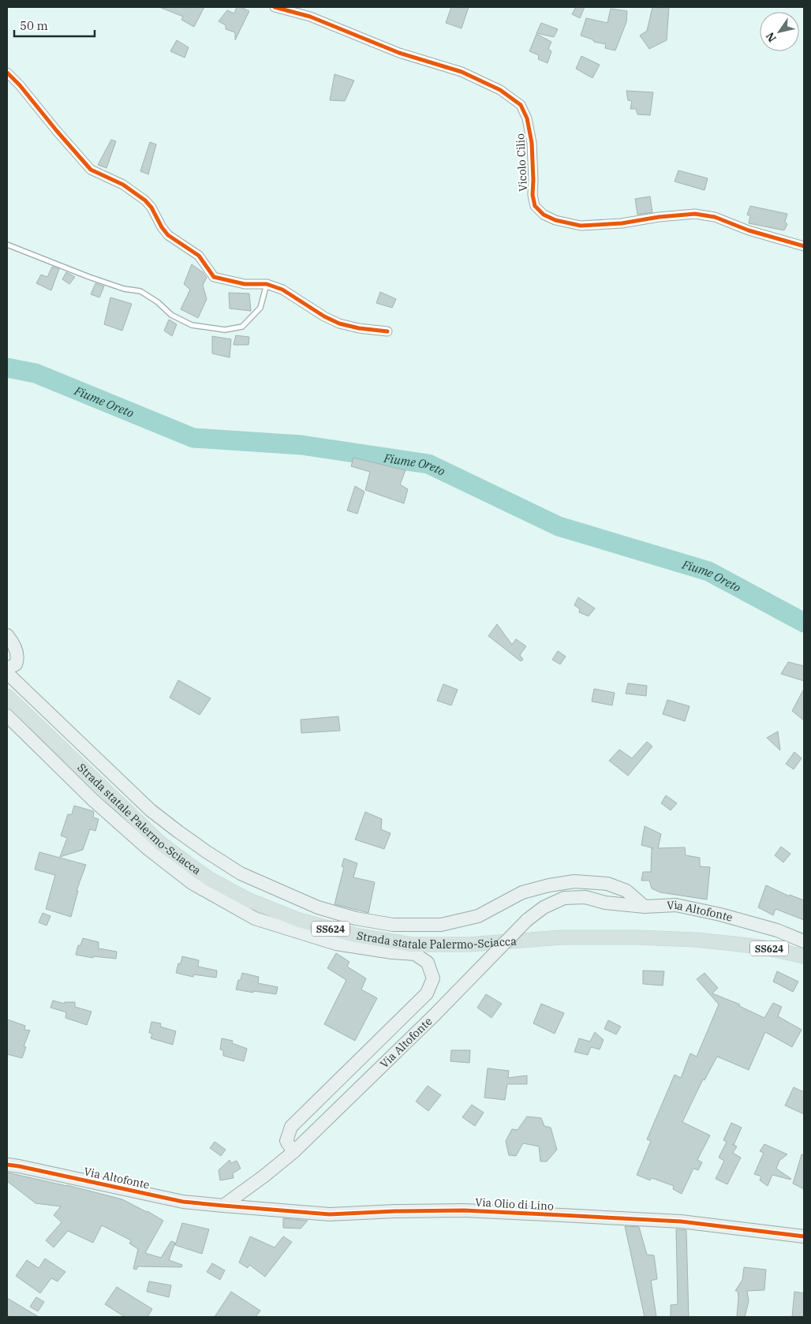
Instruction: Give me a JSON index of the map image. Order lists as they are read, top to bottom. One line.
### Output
{"streets":{"main road":["Strada statale Palermo-Sciacca","Via Altofonte","SS624","Via Olio di Lino"],"street":["Vicolo Cilio"]},"crossings":[["Via Altofonte","Via Olio di Lino"]],"water":["Fiume Oreto"],"scale_bar":"50 m","north":"bottom left"}
